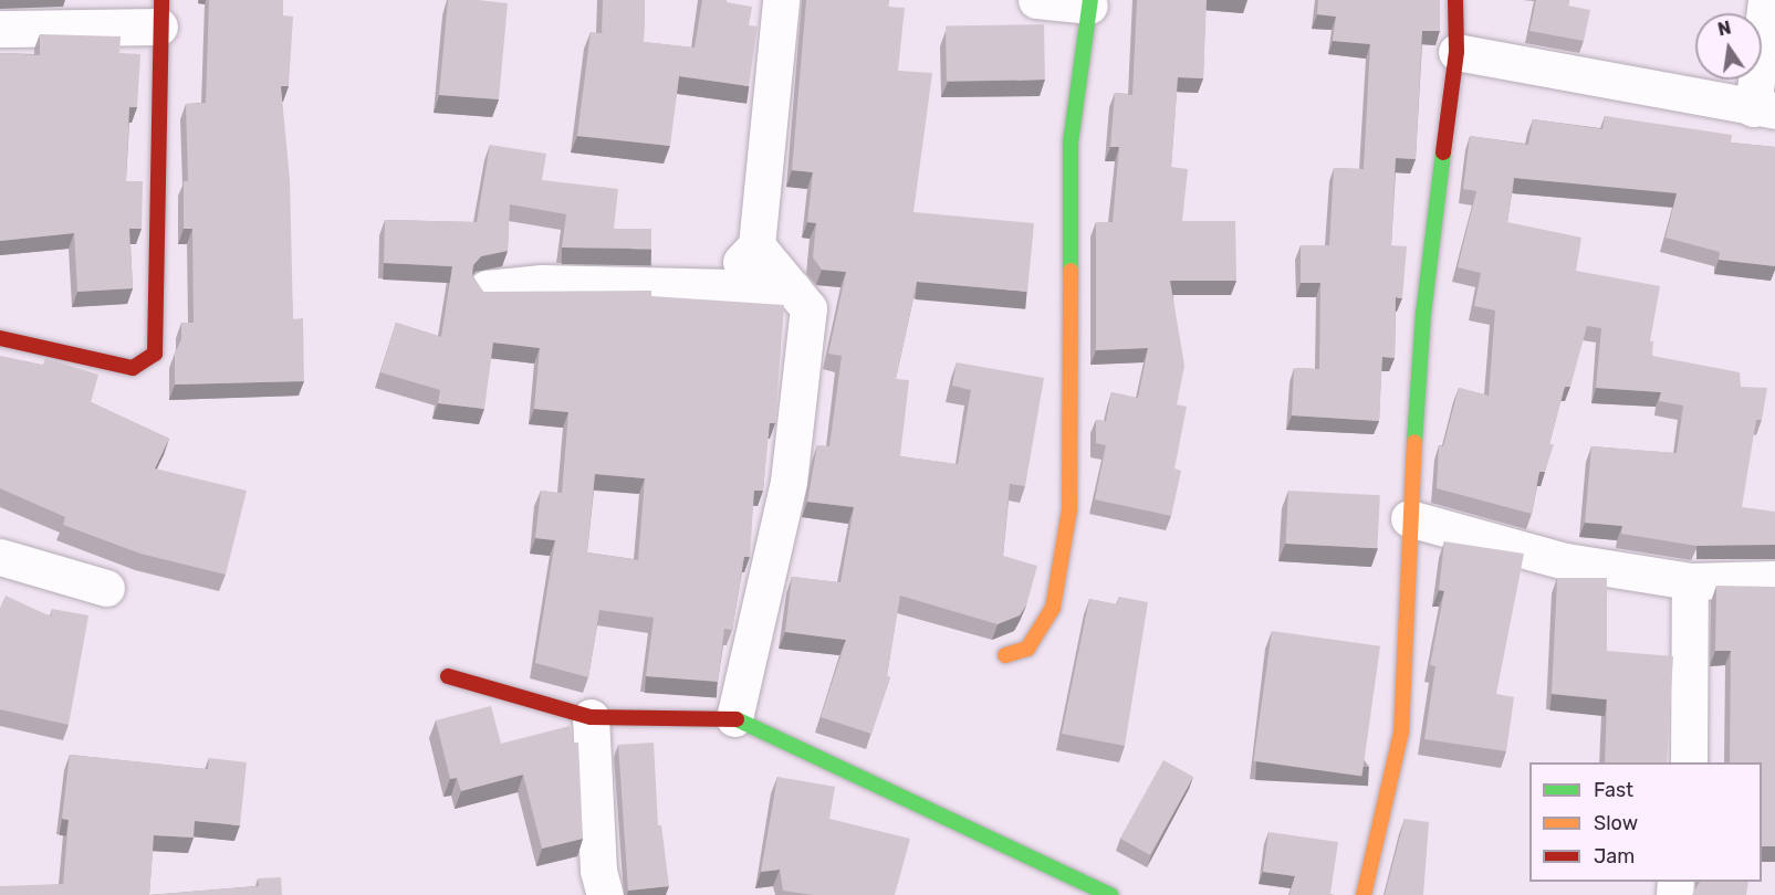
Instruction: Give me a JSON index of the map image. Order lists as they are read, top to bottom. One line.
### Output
{"legend":["Fast","Slow","Jam"],"north":"top"}
